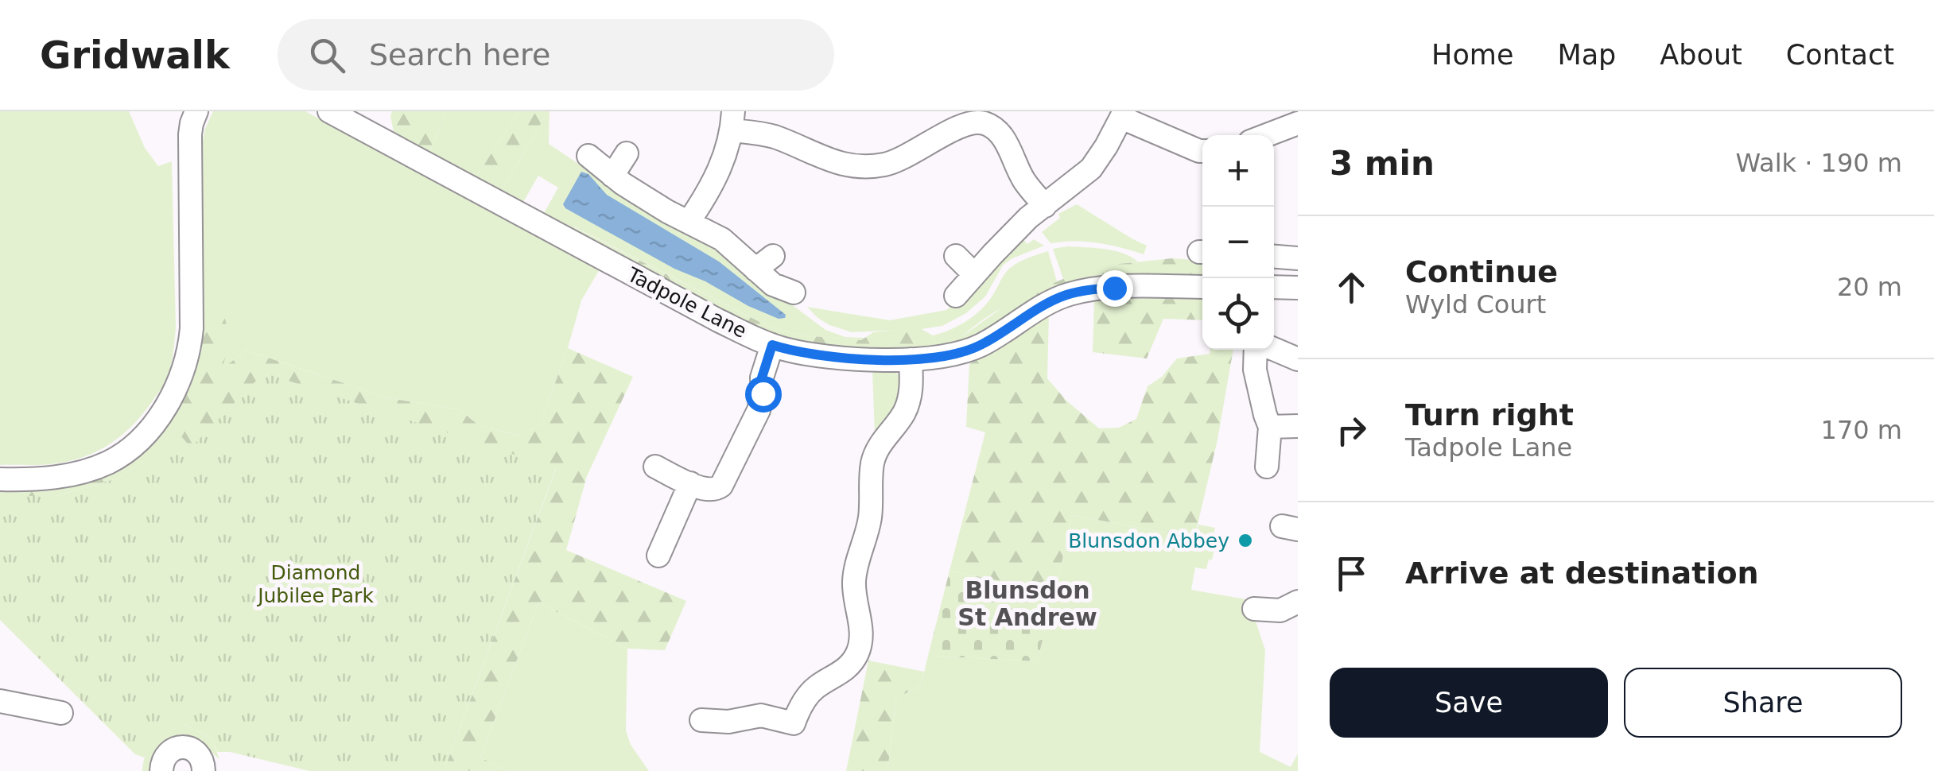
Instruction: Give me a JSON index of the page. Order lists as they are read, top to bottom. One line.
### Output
{"streets":{"street":["Tadpole Lane"]},"districts":["Blunsdon St Andrew"],"parks":["Diamond Jubilee Park"],"places":["Blunsdon Abbey"],"page":{"header":"Gridwalk","search":"Search here","nav":["Home","Map","About","Contact"],"heading":["3 min","Walk · 190 m"],"map_buttons":["+","−"],"list":[["Continue","Wyld Court","20 m"],["Turn right","Tadpole Lane","170 m"],"Arrive at destination"],"buttons":["Save","Share"]}}
